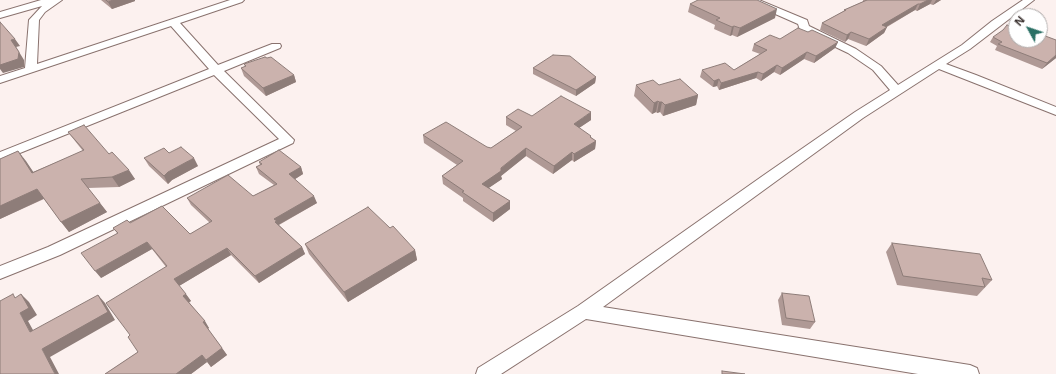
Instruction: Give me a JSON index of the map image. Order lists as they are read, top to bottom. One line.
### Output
{"north":"top left"}
